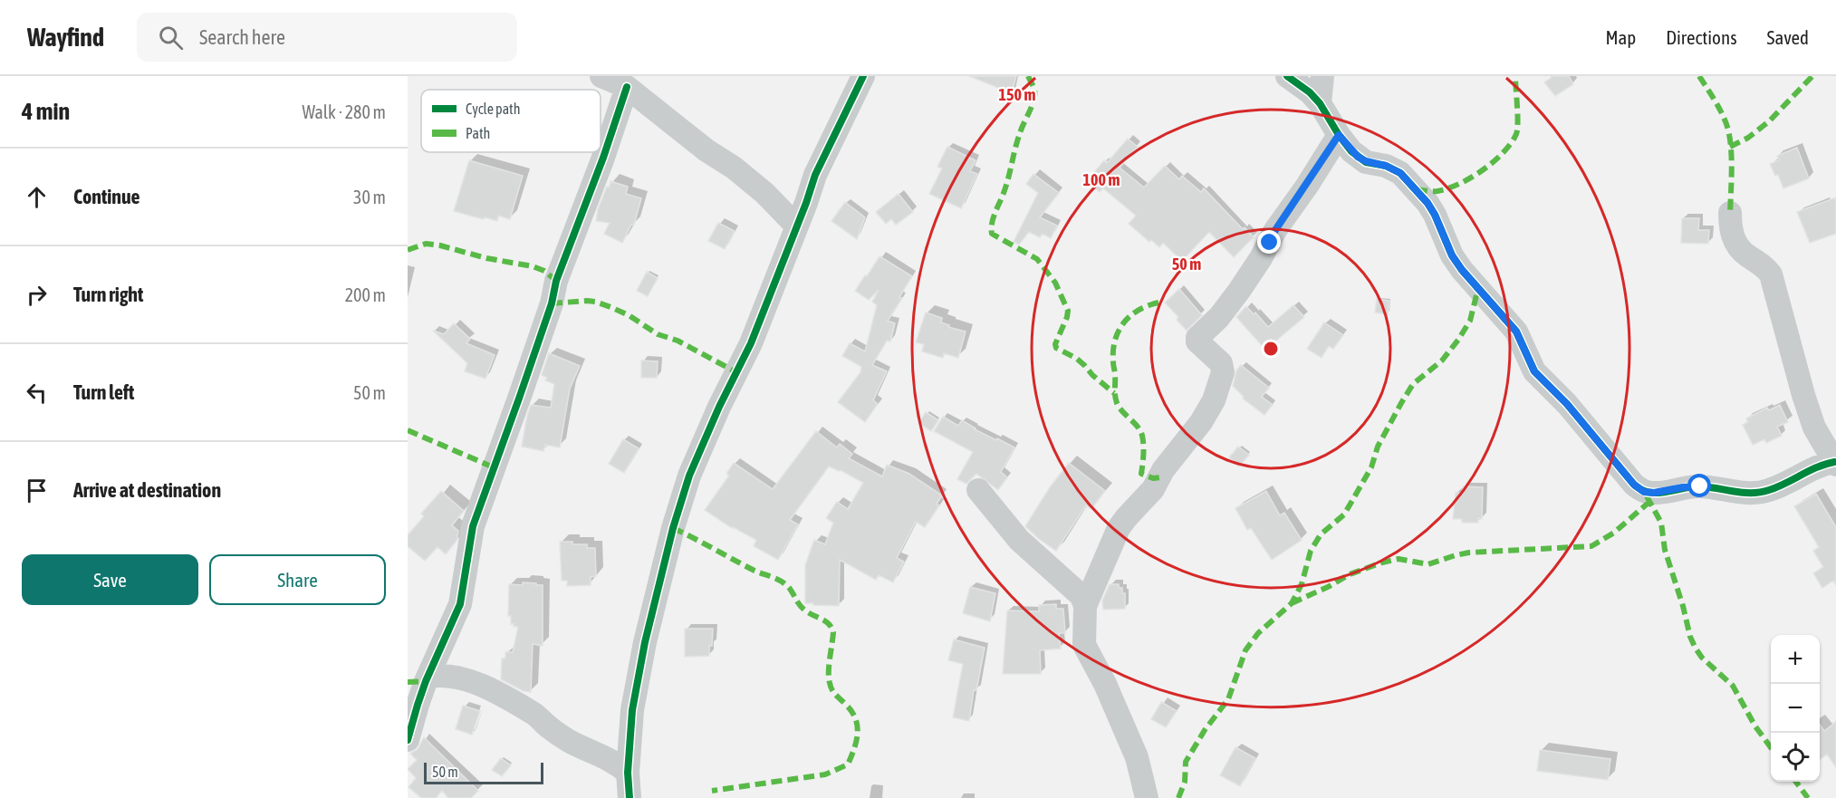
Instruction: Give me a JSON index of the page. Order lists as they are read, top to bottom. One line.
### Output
{"legend":["Cycle path","Path"],"scale_bar":"50 m","page":{"header":"Wayfind","search":"Search here","nav":["Map","Directions","Saved"],"heading":["4 min","Walk · 280 m"],"list":[["Continue","30 m"],["Turn right","200 m"],["Turn left","50 m"],"Arrive at destination"],"buttons":["Save","Share"],"map_buttons":["+","−"],"scale":"50 m"},"rings":["150 m","100 m","50 m"]}
